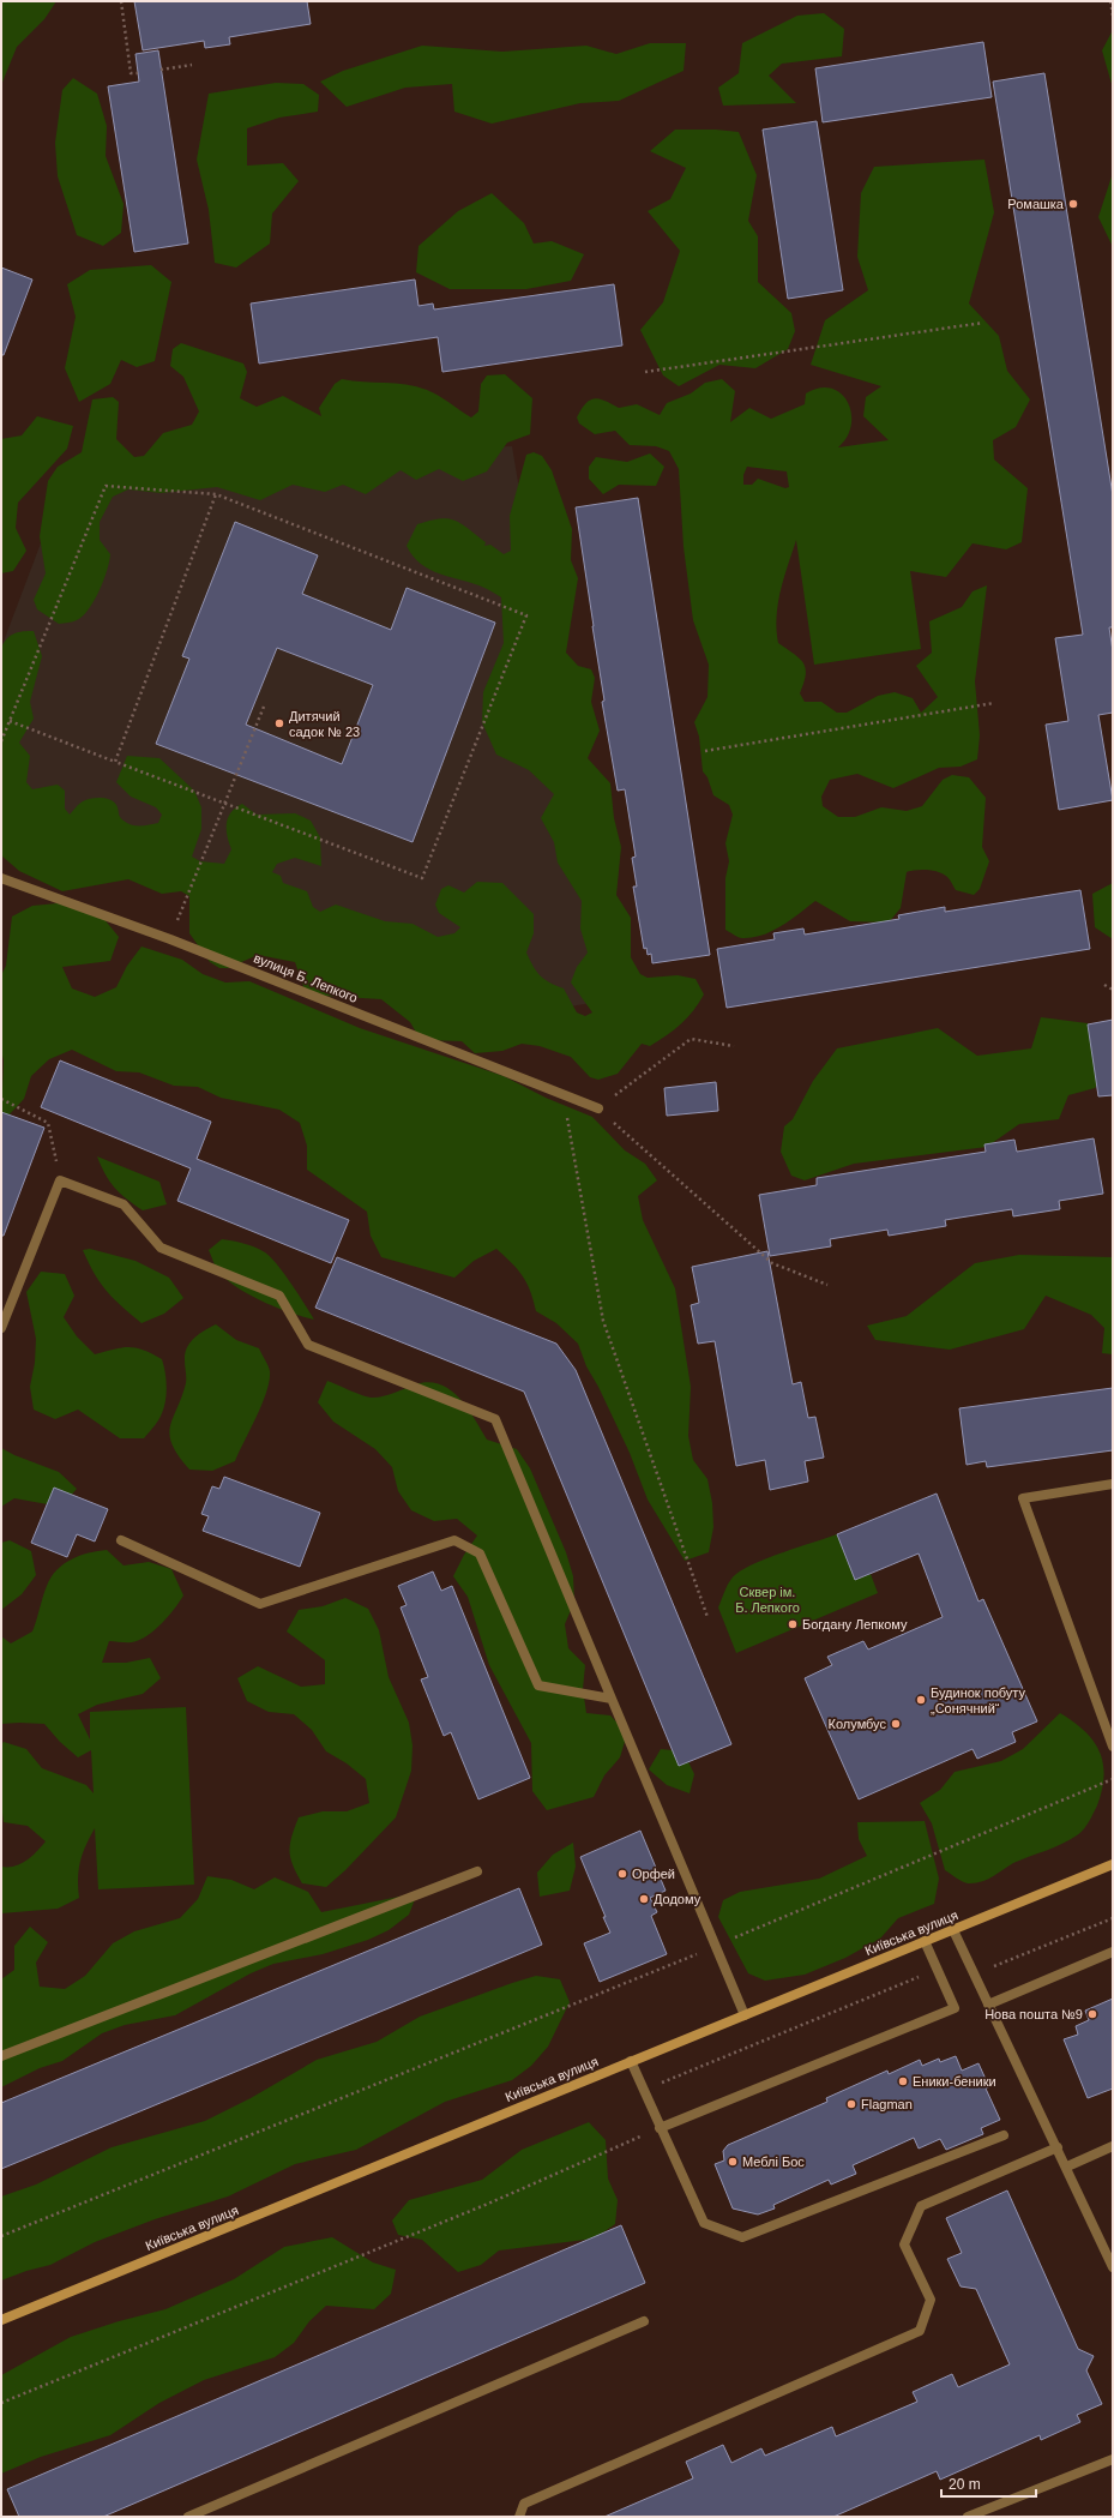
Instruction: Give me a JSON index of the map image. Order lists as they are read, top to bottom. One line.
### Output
{"streets":{"main road":["Київська вулиця"],"street":["вулиця Б. Лепкого"]},"parks":["Сквер ім. Б. Лепкого"],"places":["Ромашка","Дитячий садок № 23","Богдану Лепкому","Будинок побуту „Сонячний“","Колумбус","Орфей","Додому","Нова пошта №9","Еники-беники","Flagman","Меблі Бос"],"scale_bar":"20 m"}
